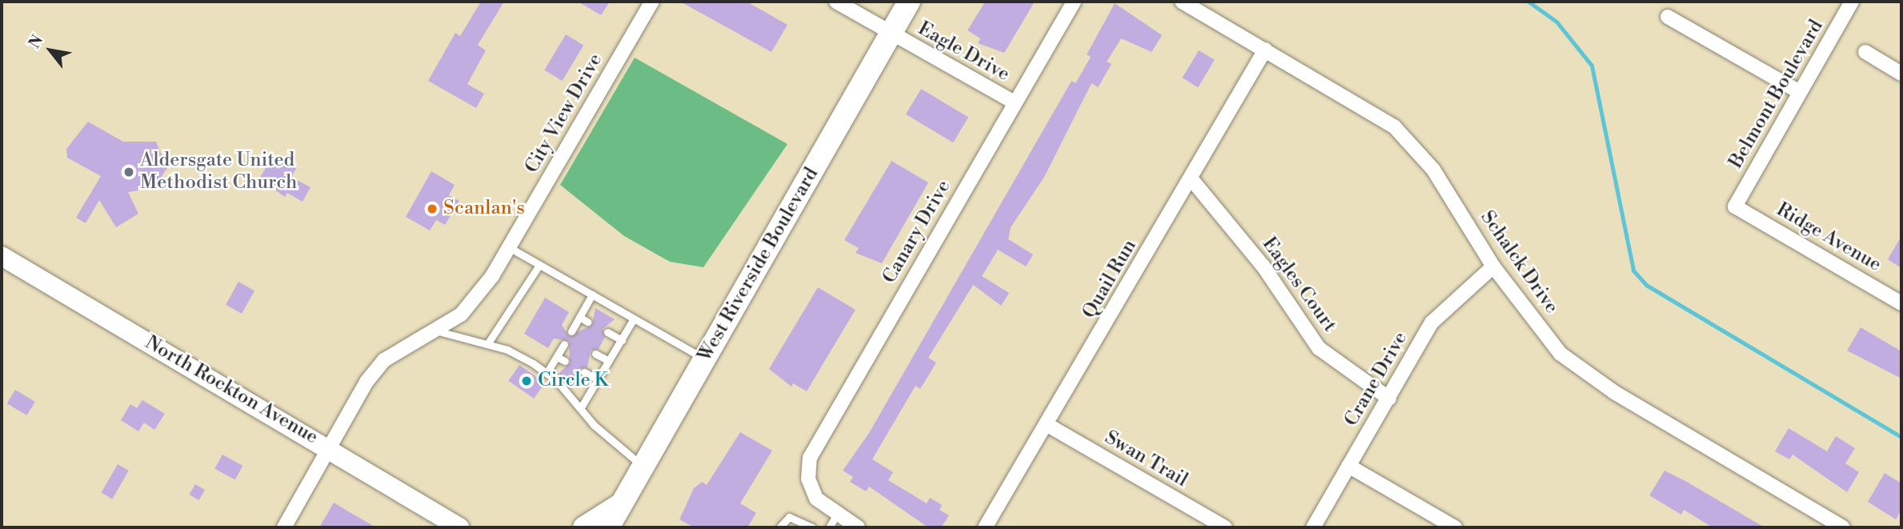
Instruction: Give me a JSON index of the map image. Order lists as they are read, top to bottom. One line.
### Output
{"streets":{"main road":["West Riverside Boulevard"],"street":["Eagle Drive","Belmont Boulevard","City View Drive","Canary Drive","Ridge Avenue","Schalck Drive","Quail Run","Eagles Court","Crane Drive","North Rockton Avenue","Swan Trail"]},"crossings":[["Eagle Drive","Canary Drive"],["Eagle Drive","West Riverside Boulevard"],["Belmont Boulevard","Ridge Avenue"],["City View Drive","North Rockton Avenue"],["Schalck Drive","Quail Run"],["Schalck Drive","Crane Drive"],["Quail Run","Eagles Court"],["Quail Run","Swan Trail"],["Eagles Court","Crane Drive"]],"places":["Aldersgate United Methodist Church","Scanlan's","Circle K"],"north":"top left"}
